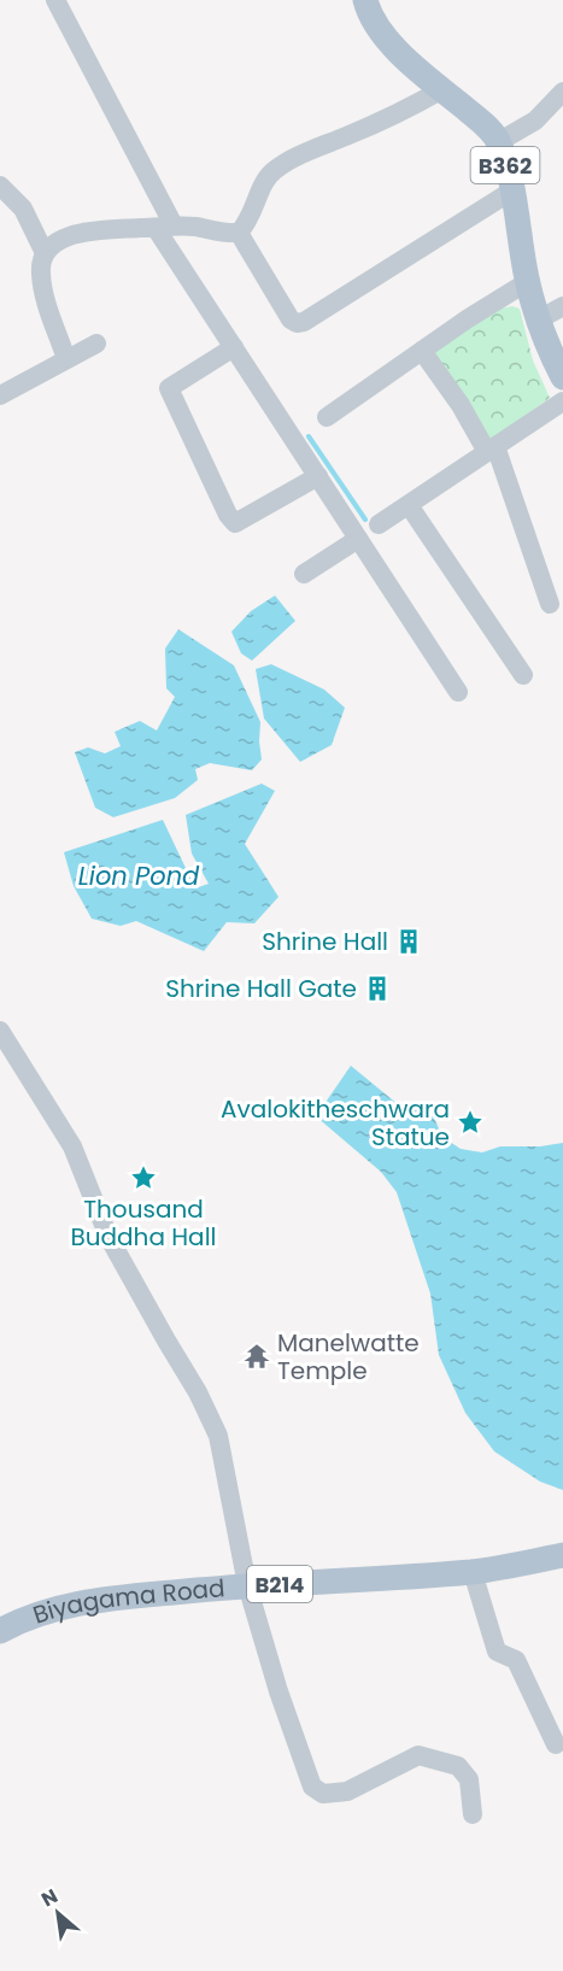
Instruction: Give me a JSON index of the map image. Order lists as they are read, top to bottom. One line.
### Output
{"streets":{"main road":["B362","B214","Biyagama Road"]},"water":["Lion Pond"],"places":{"building":["Shrine Hall","Shrine Hall Gate"],"place":["Avalokitheschwara Statue","Thousand Buddha Hall"],"temple":["Manelwatte Temple"]},"north":"top left"}
